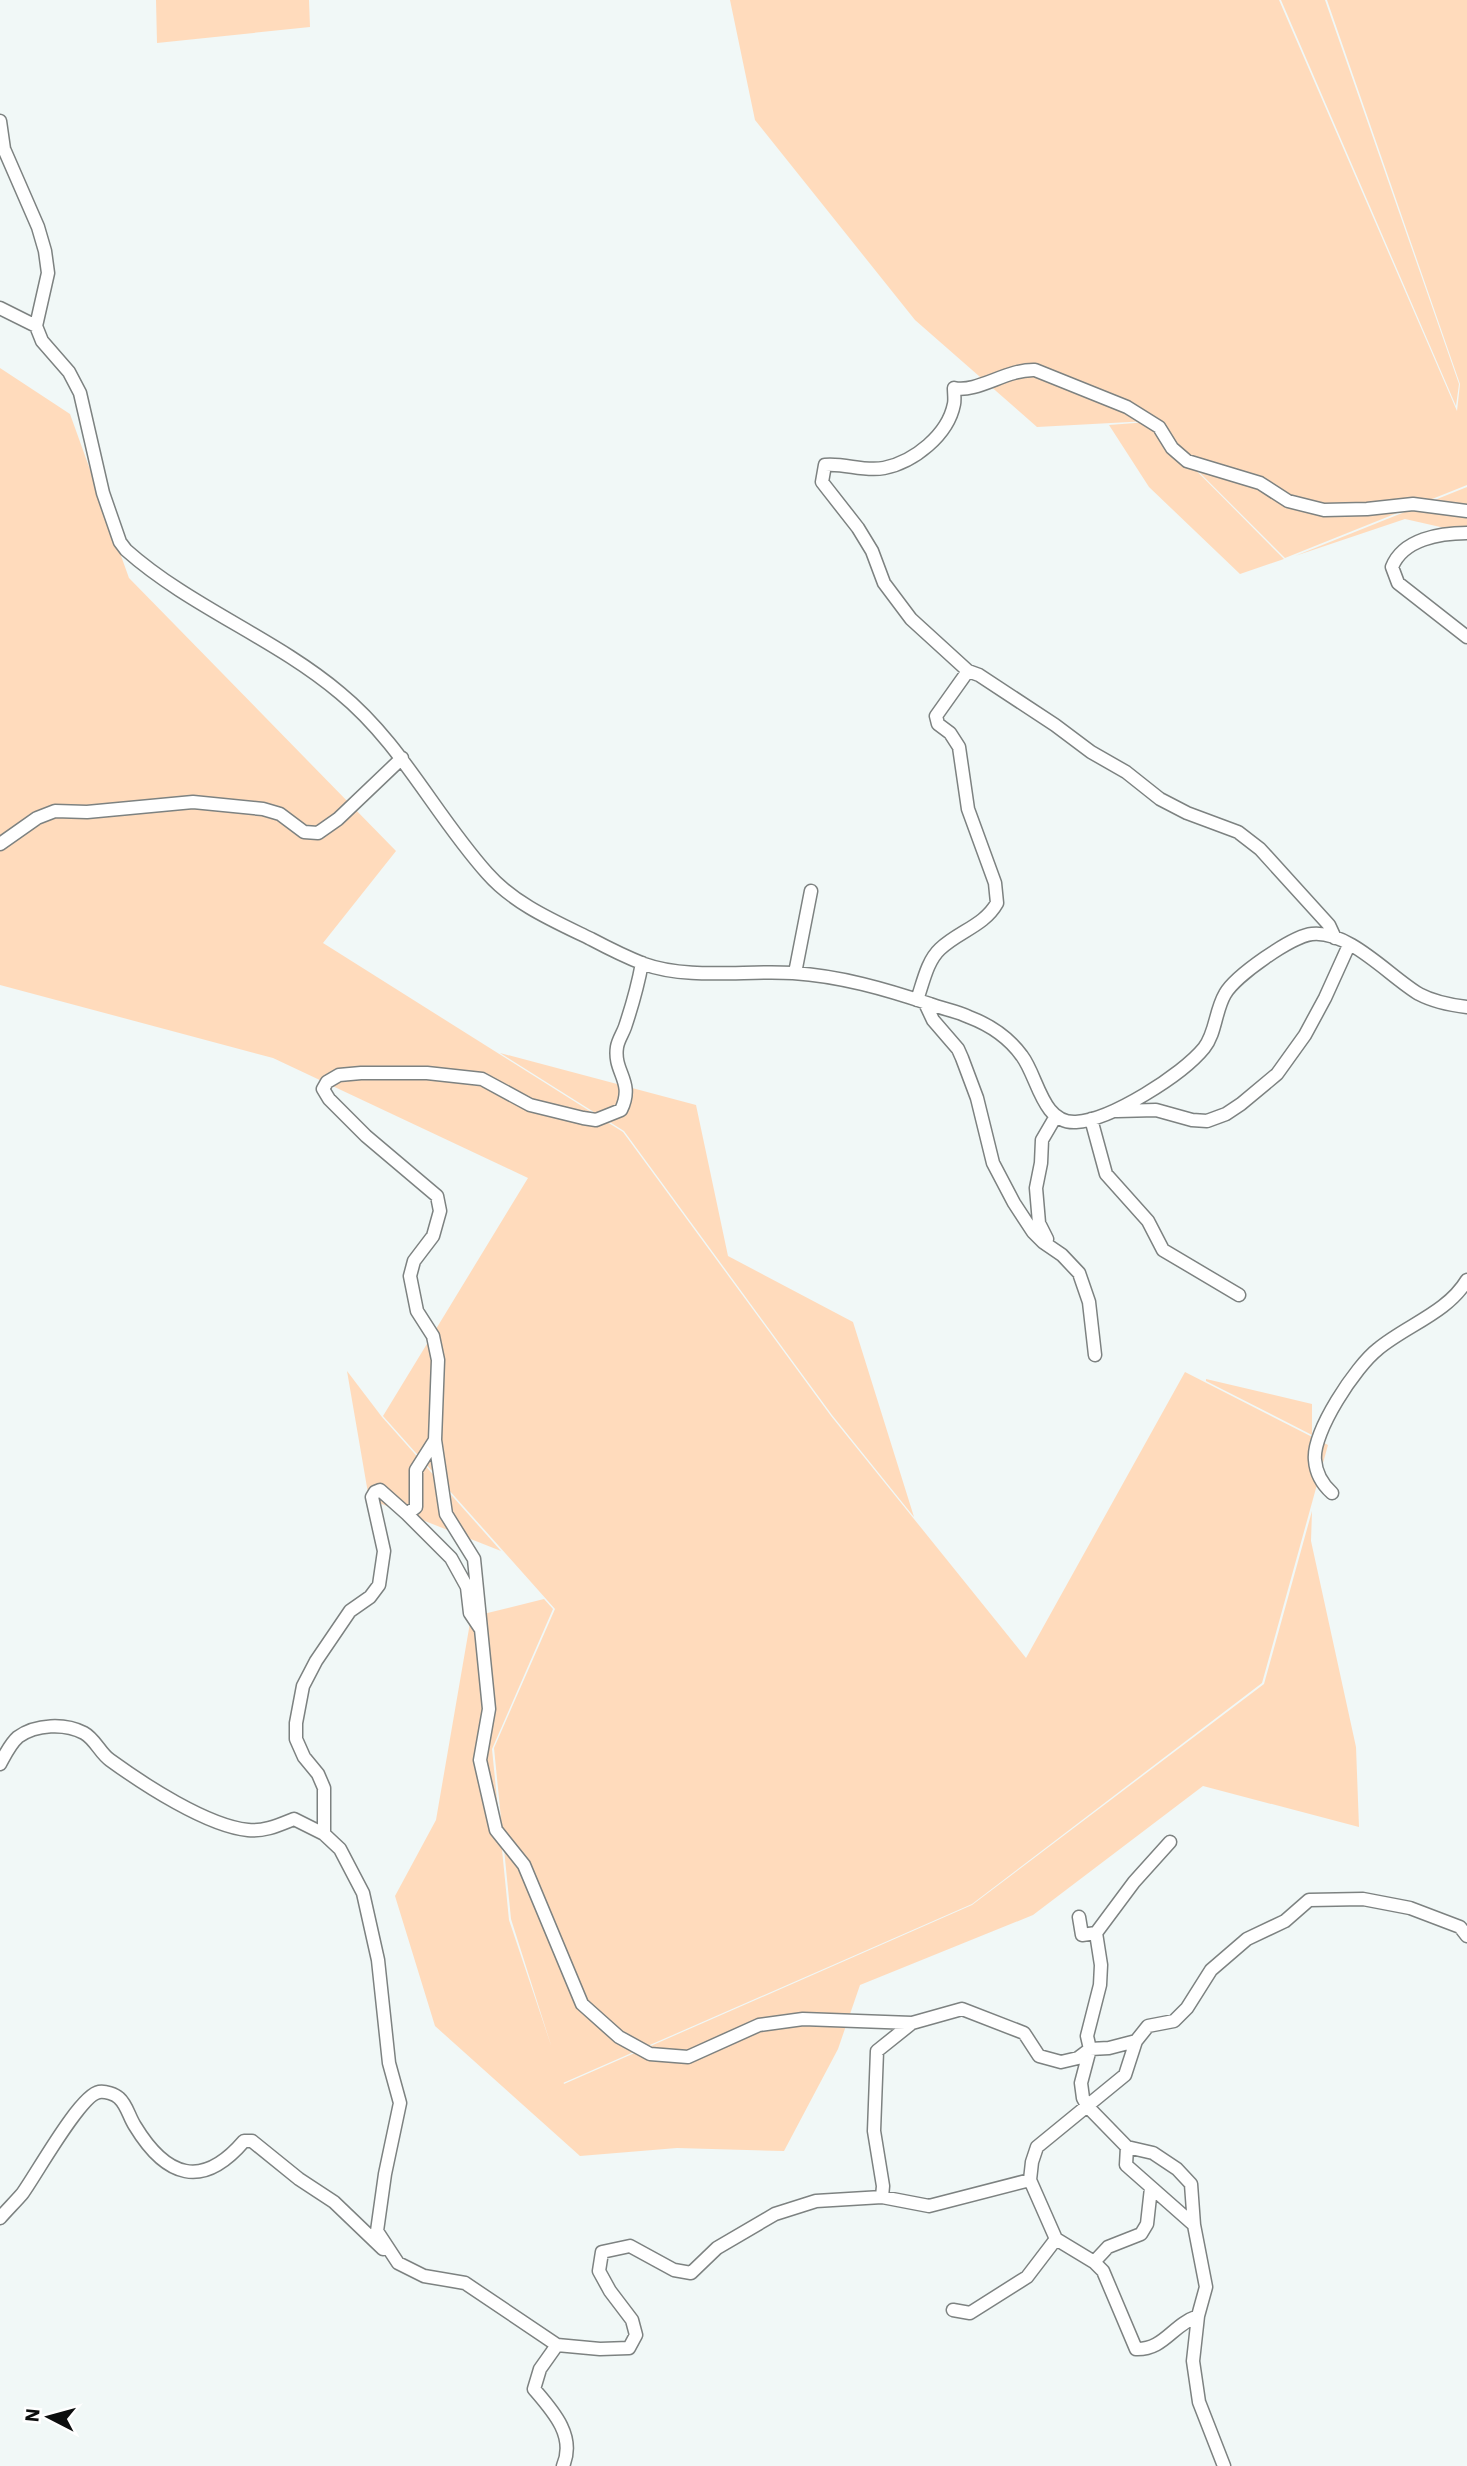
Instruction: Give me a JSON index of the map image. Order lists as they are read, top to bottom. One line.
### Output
{"north":"left"}
